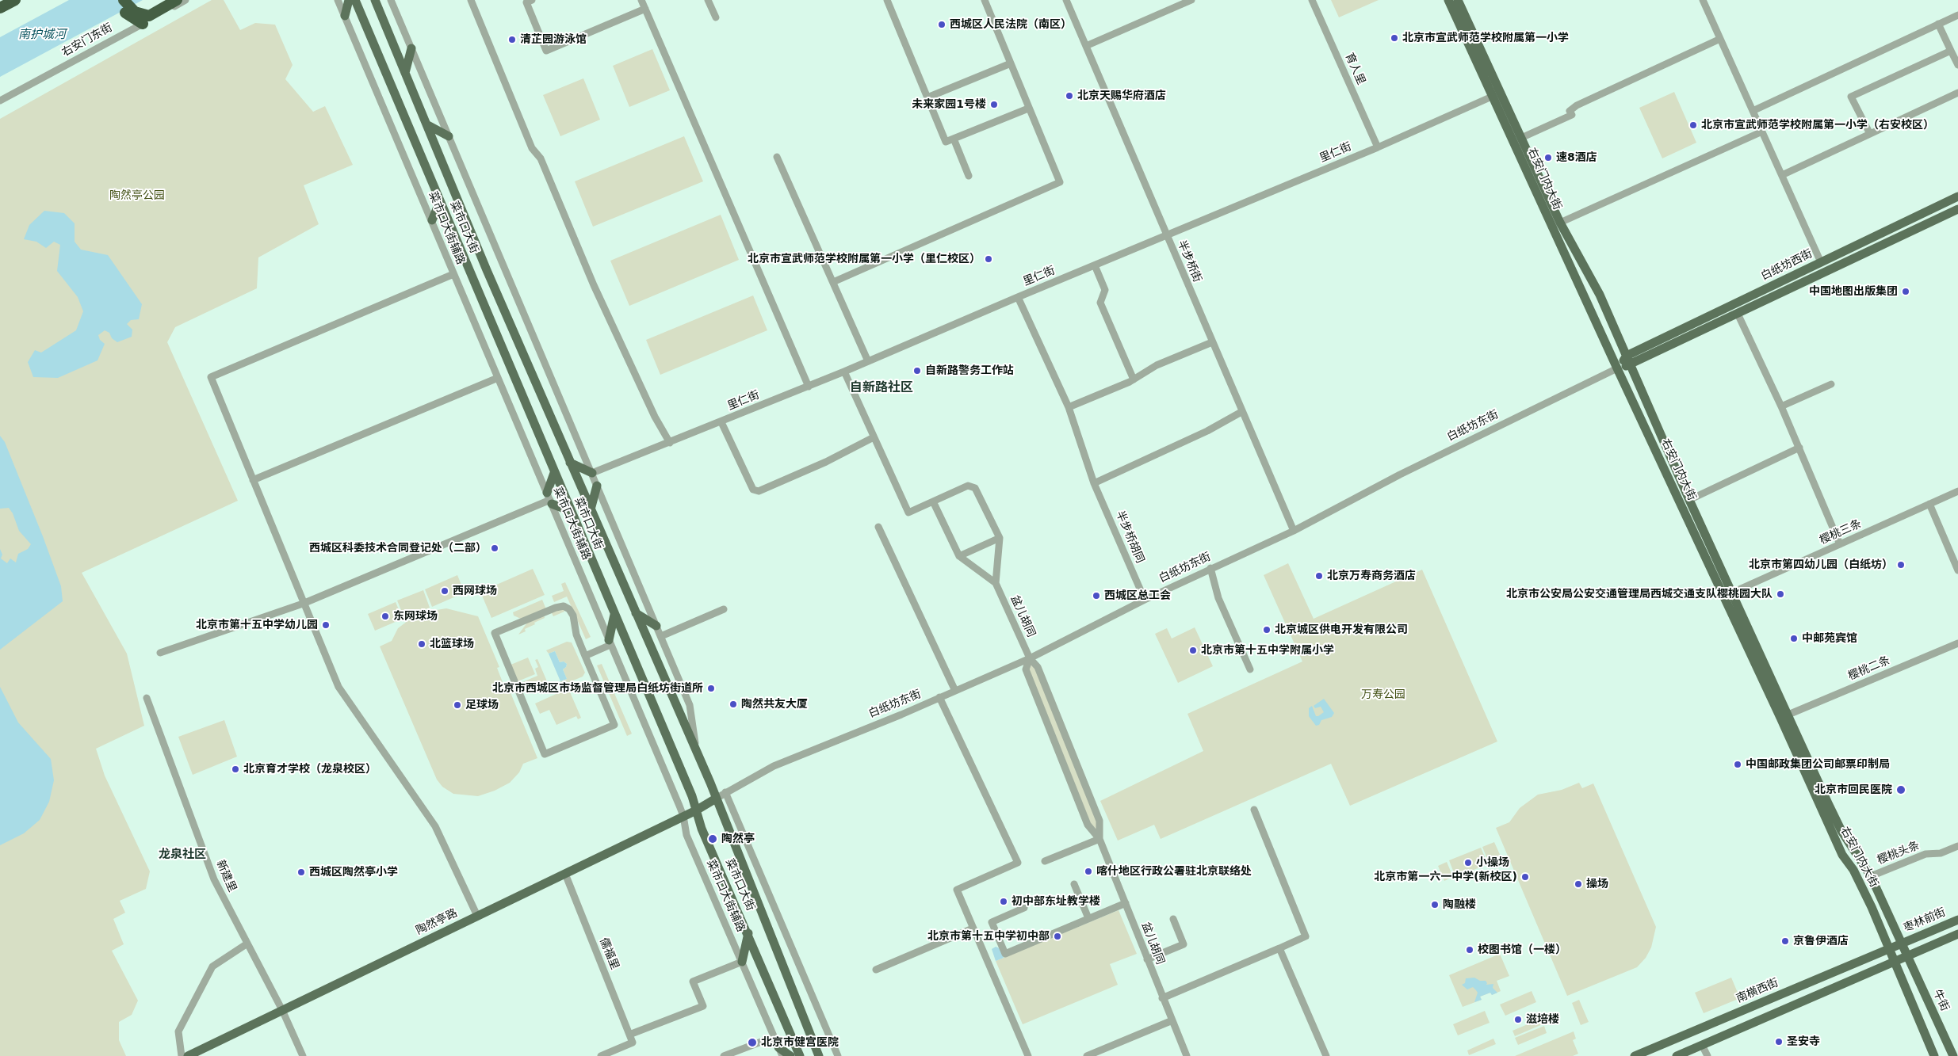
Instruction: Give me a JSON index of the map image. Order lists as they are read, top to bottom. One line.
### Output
{"streets":{"main road":["右安门内大街","菜市口大街","白纸坊西街","枣林前街","陶然亭路","南横西街","牛街"],"street":["右安门东街","育人里","里仁街","菜市口大街辅路","半步桥街","白纸坊东街","樱桃三条","半步桥胡同","盆儿胡同","樱桃二条","樱桃头条","新建里","儒福里"]},"crossings":[["育人里","里仁街"],["里仁街","右安门内大街"],["里仁街","半步桥街"],["里仁街","半步桥胡同"],["右安门内大街","白纸坊西街"],["右安门内大街","白纸坊东街"],["右安门内大街","樱桃三条"],["右安门内大街","樱桃二条"],["右安门内大街","樱桃头条"],["右安门内大街","枣林前街"],["右安门内大街","南横西街"],["右安门内大街","牛街"],["菜市口大街","白纸坊东街"],["菜市口大街","陶然亭路"],["菜市口大街辅路","陶然亭路"],["半步桥街","白纸坊东街"],["白纸坊西街","白纸坊东街"],["白纸坊东街","半步桥胡同"],["白纸坊东街","盆儿胡同"],["白纸坊东街","陶然亭路"],["新建里","陶然亭路"],["枣林前街","南横西街"],["陶然亭路","儒福里"]],"districts":["自新路社区","龙泉社区"],"water":["南护城河"],"parks":["陶然亭公园","万寿公园"],"places":["西城区人民法院（南区）","北京市宣武师范学校附属第一小学","清芷园游泳馆","北京天赐华府酒店","未来家园1号楼","北京市宣武师范学校附属第一小学（右安校区）","速8酒店","北京市宣武师范学校附属第一小学（里仁校区）","中国地图出版集团","自新路警务工作站","西城区科委技术合同登记处（二部）","北京市第四幼儿园（白纸坊）","北京万寿商务酒店","西网球场","北京市公安局公安交通管理局西城交通支队樱桃园大队","西城区总工会","东网球场","北京市第十五中学幼儿园","北京城区供电开发有限公司","中邮苑宾馆","北篮球场","北京市第十五中学附属小学","北京市西城区市场监督管理局白纸坊街道所","陶然共友大厦","足球场","中国邮政集团公司邮票印制局","北京育才学校（龙泉校区）","北京市回民医院","陶然亭","小操场","喀什地区行政公署驻北京联络处","西城区陶然亭小学","北京市第一六一中学(新校区)","操场","初中部东址教学楼","陶融楼","北京市第十五中学初中部","京鲁伊酒店","校图书馆（一楼）","滋培楼","圣安寺","北京市健宫医院"]}
